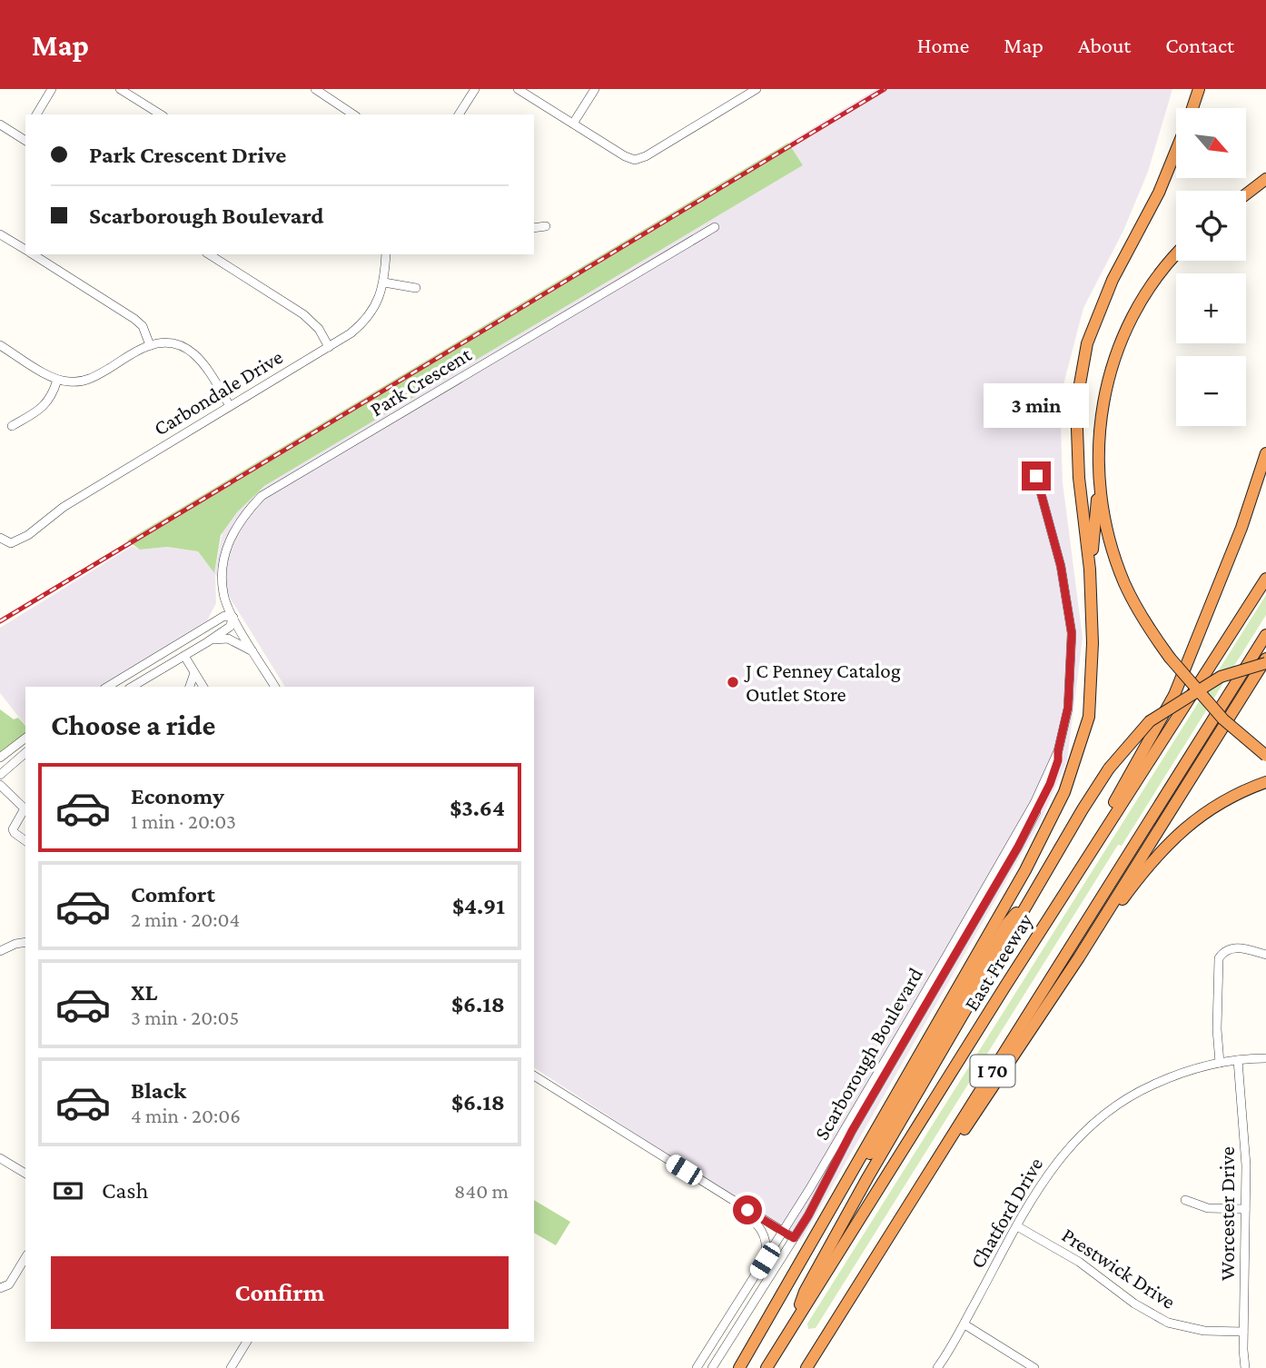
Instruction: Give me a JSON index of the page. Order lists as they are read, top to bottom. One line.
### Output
{"streets":{"highway":["East Freeway","I 70"],"street":["Park Crescent","Carbondale Drive","Scarborough Boulevard","Chatford Drive","Worcester Drive","Prestwick Drive"]},"crossings":[["Chatford Drive","Worcester Drive"],["Chatford Drive","Prestwick Drive"],["Worcester Drive","Prestwick Drive"]],"places":["J C Penney Catalog Outlet Store"],"north":"bottom right","page":{"header":"Map","nav":["Home","Map","About","Contact"],"map_buttons":["+","−"],"banner":["Park Crescent Drive","Scarborough Boulevard"],"bubble":"3 min","heading":"Choose a ride","list":[{"name":"Economy","note":"1 min · 20:03","value":"$3.64"},{"name":"Comfort","note":"2 min · 20:04","value":"$4.91"},{"name":"XL","note":"3 min · 20:05","value":"$6.18"},{"name":"Black","note":"4 min · 20:06","value":"$6.18"}],"pay":["Cash","840 m"],"buttons":"Confirm"}}
